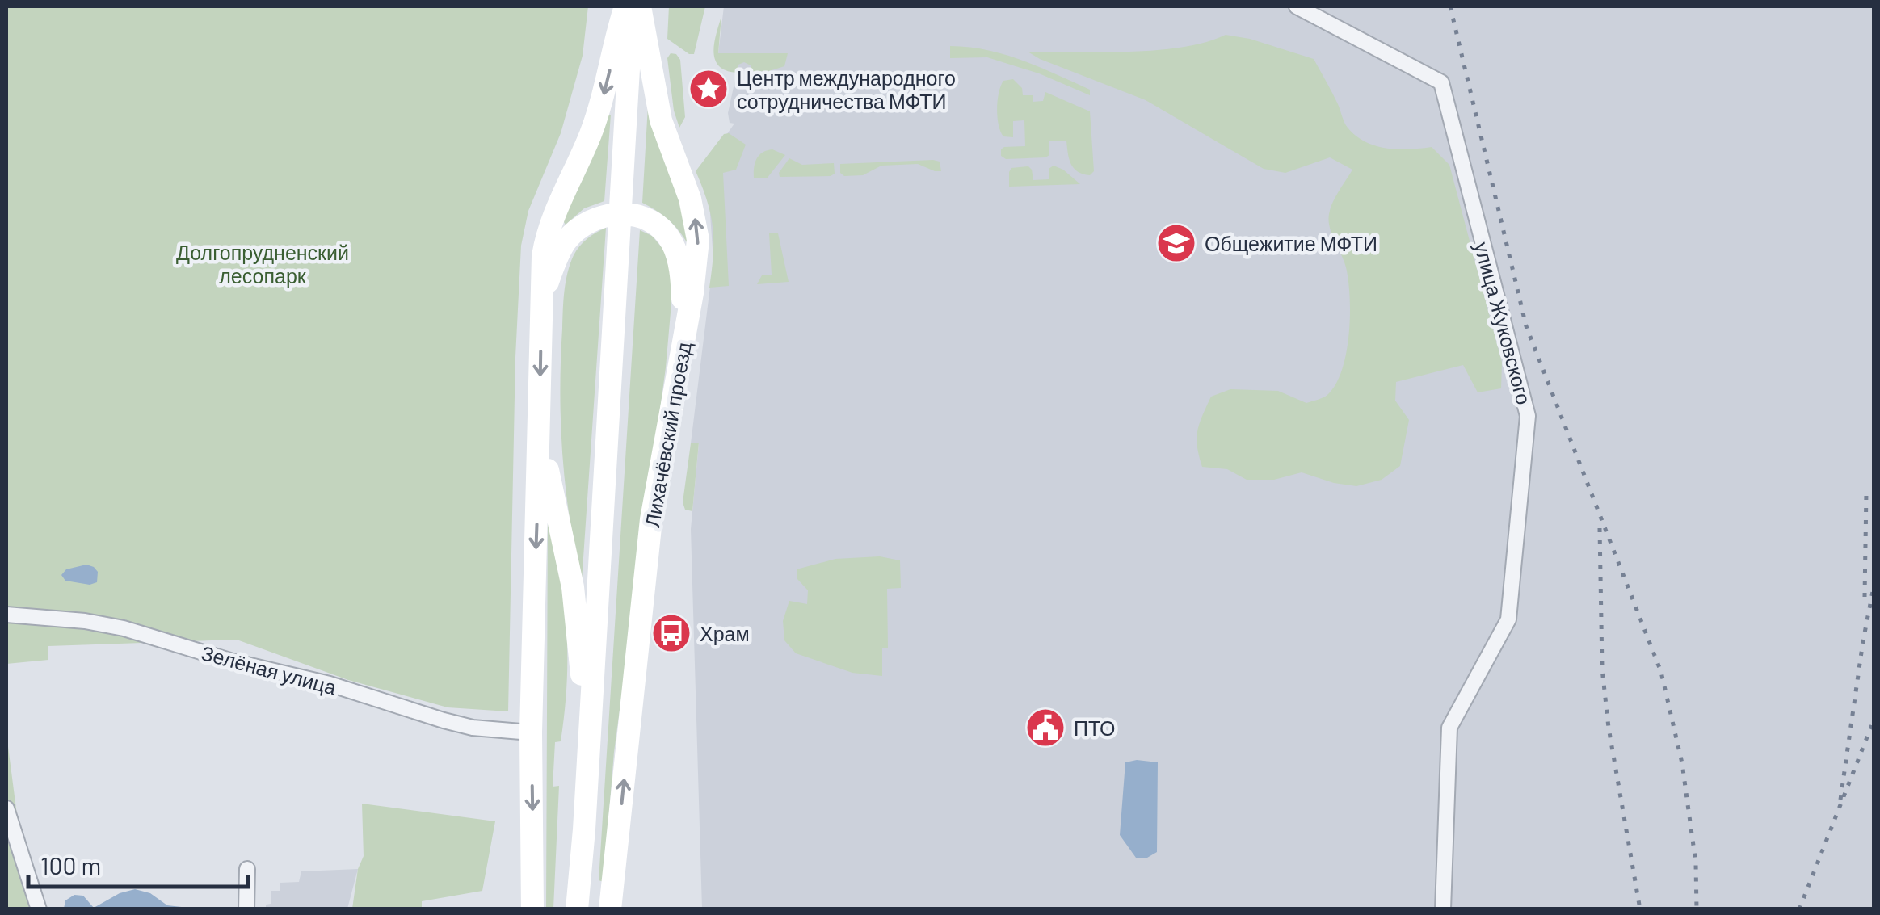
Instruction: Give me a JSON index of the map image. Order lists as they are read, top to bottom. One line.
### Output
{"streets":{"main road":["Лихачёвский проезд"],"street":["улица Жуковского","Зелёная улица"]},"parks":["Долгопрудненский лесопарк"],"places":{"place":["Центр международного сотрудничества МФТИ"],"school or university":["Общежитие МФТИ"],"bus stop":["Храм"],"public building":["ПТО"]},"scale_bar":"100 m"}
